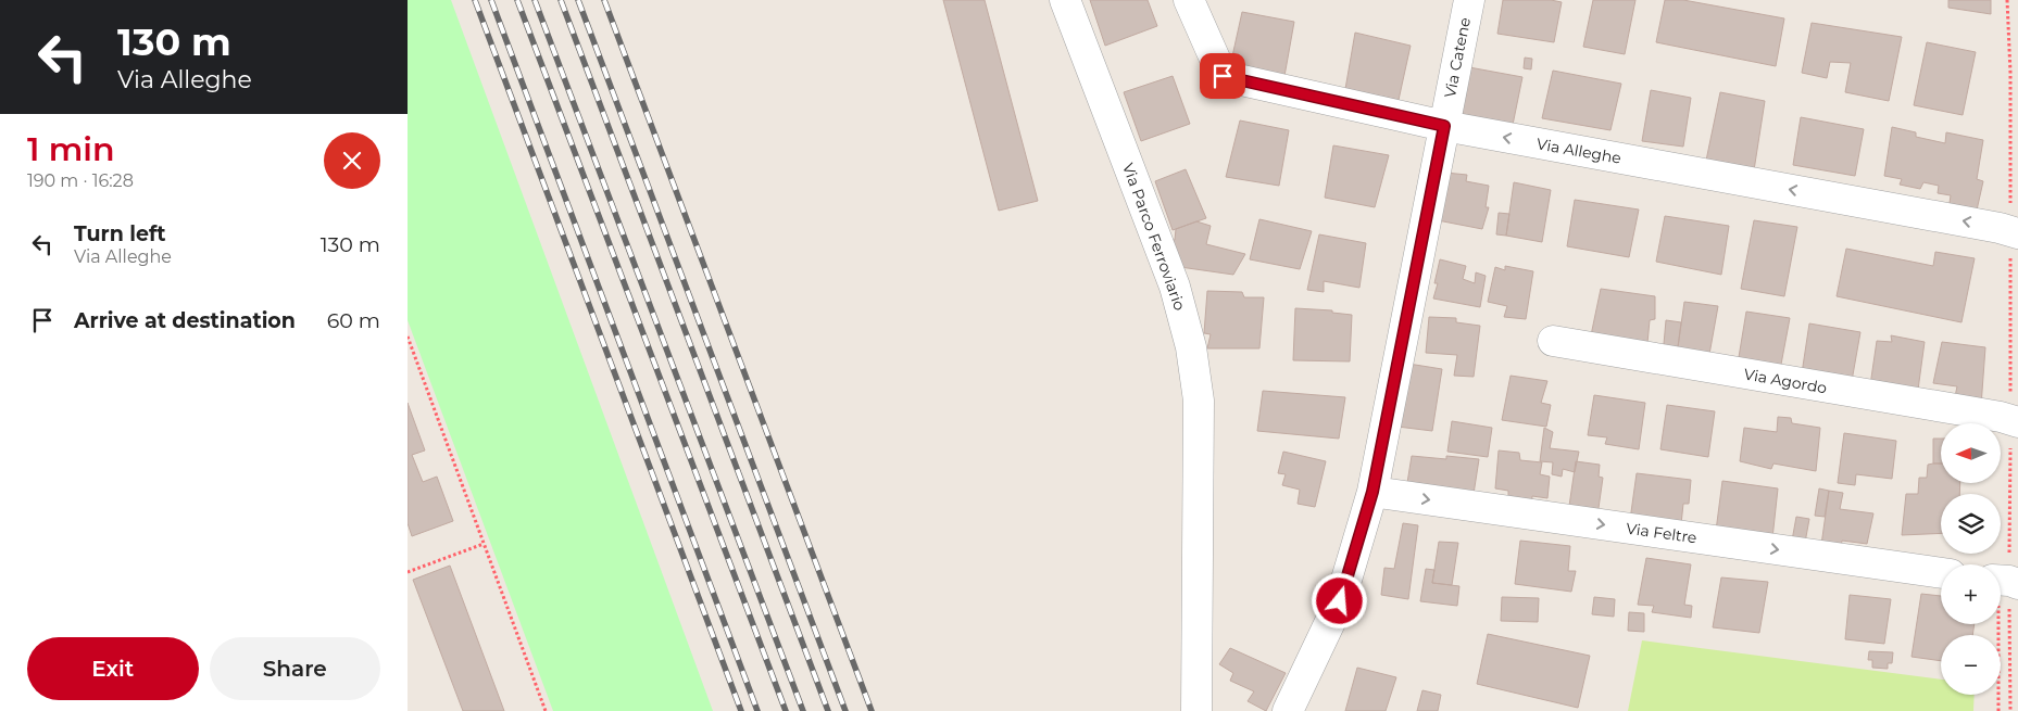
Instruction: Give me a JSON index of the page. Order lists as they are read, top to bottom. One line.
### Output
{"streets":{"street":["Via Catene","Via Alleghe","Via Parco Ferroviario","Via Agordo","Via Feltre"]},"crossings":[["Via Catene","Via Alleghe"],["Via Catene","Via Feltre"]],"one_way":["Via Alleghe","Via Feltre"],"north":"left","page":{"turn":["130 m","Via Alleghe"],"heading":["1 min","190 m · 16:28"],"list":[{"name":"Turn left","note":"Via Alleghe","value":"130 m"},{"name":"Arrive at destination","value":"60 m"}],"map_buttons":["+","−"],"buttons":["Exit","Share"]}}
